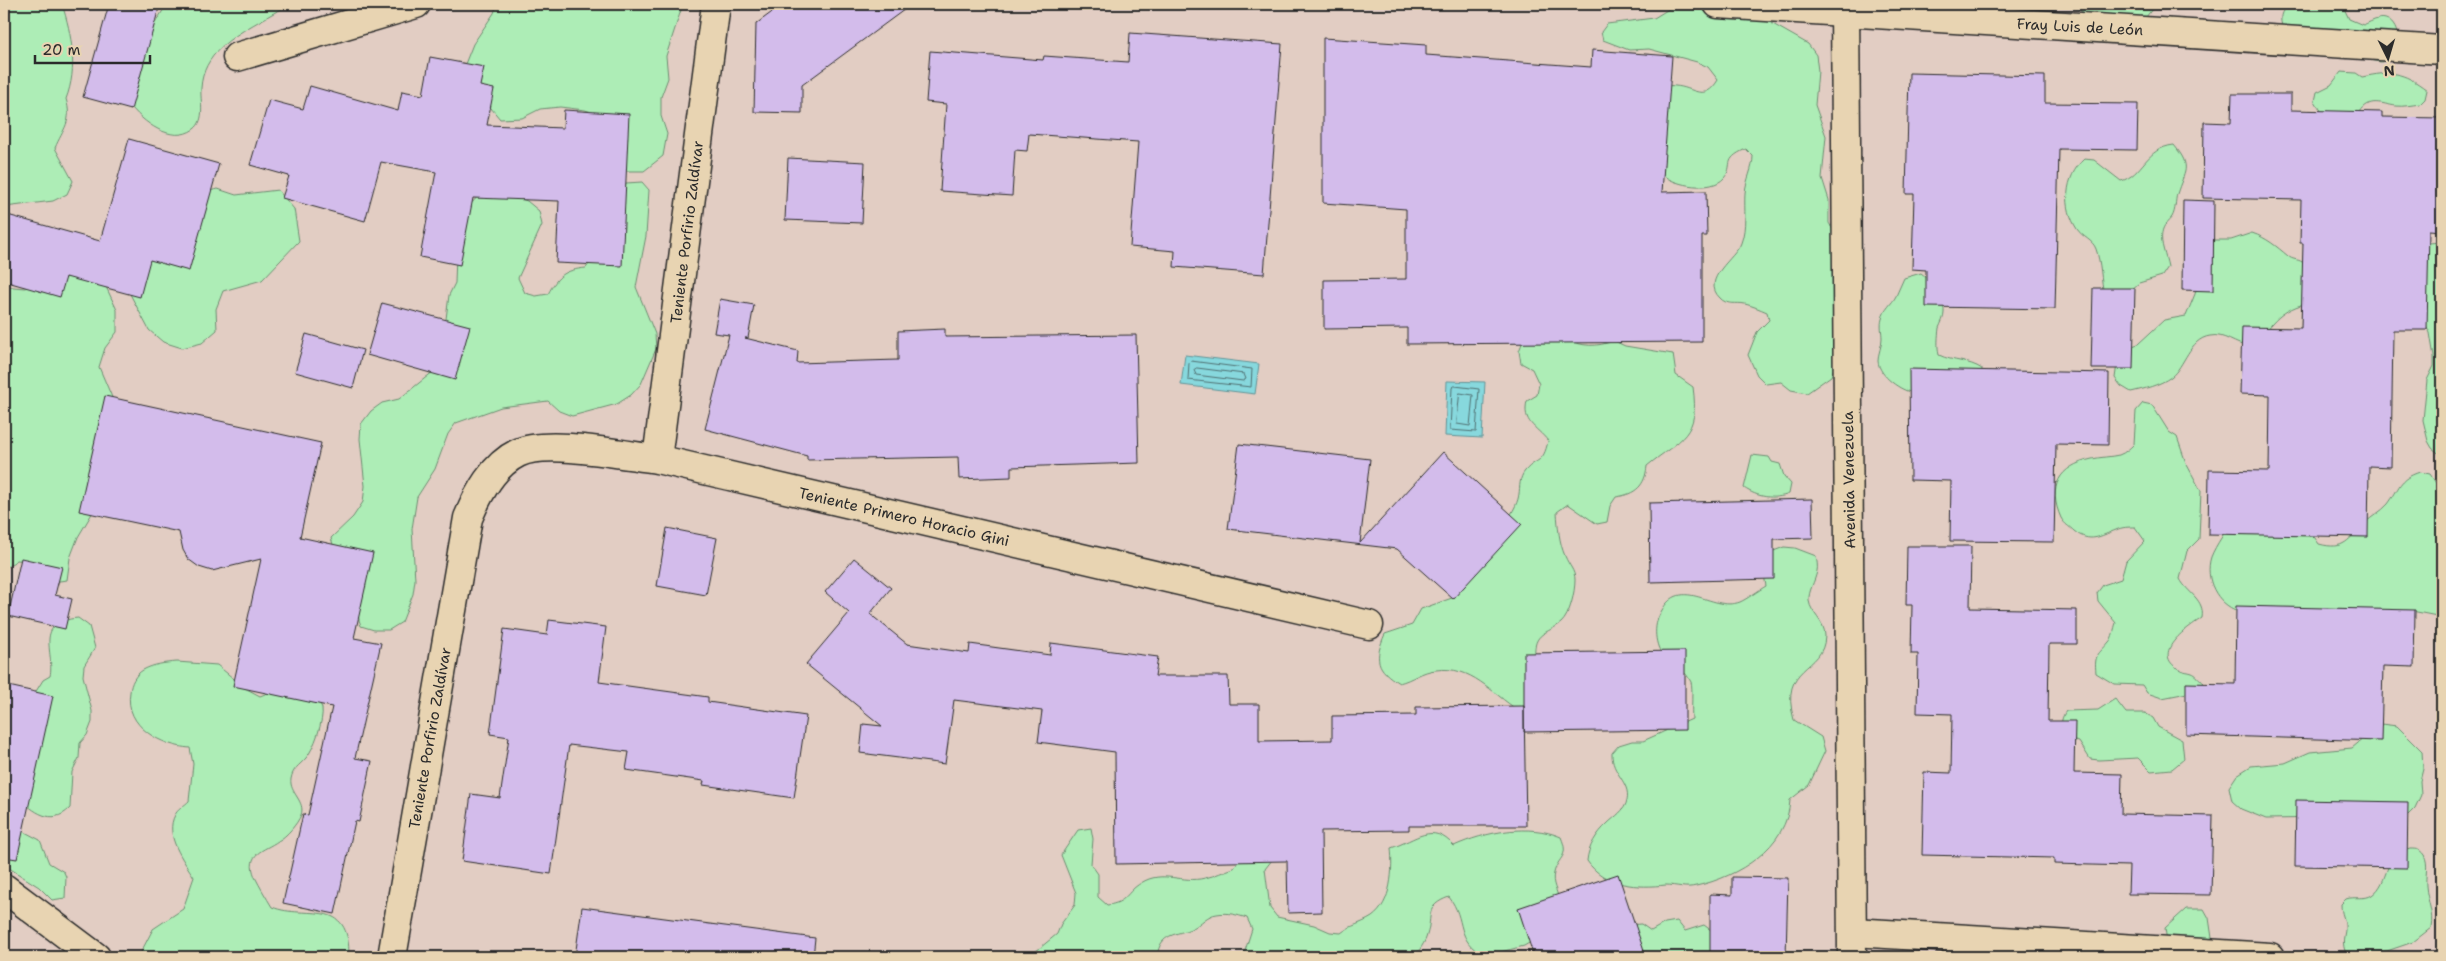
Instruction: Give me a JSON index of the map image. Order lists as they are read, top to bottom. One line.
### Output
{"streets":{"street":["Fray Luis de León","Teniente Porfirio Zaldívar","Avenida Venezuela","Teniente Primero Horacio Gini"]},"crossings":[["Fray Luis de León","Avenida Venezuela"],["Teniente Porfirio Zaldívar","Teniente Primero Horacio Gini"]],"scale_bar":"20 m","north":"bottom"}
